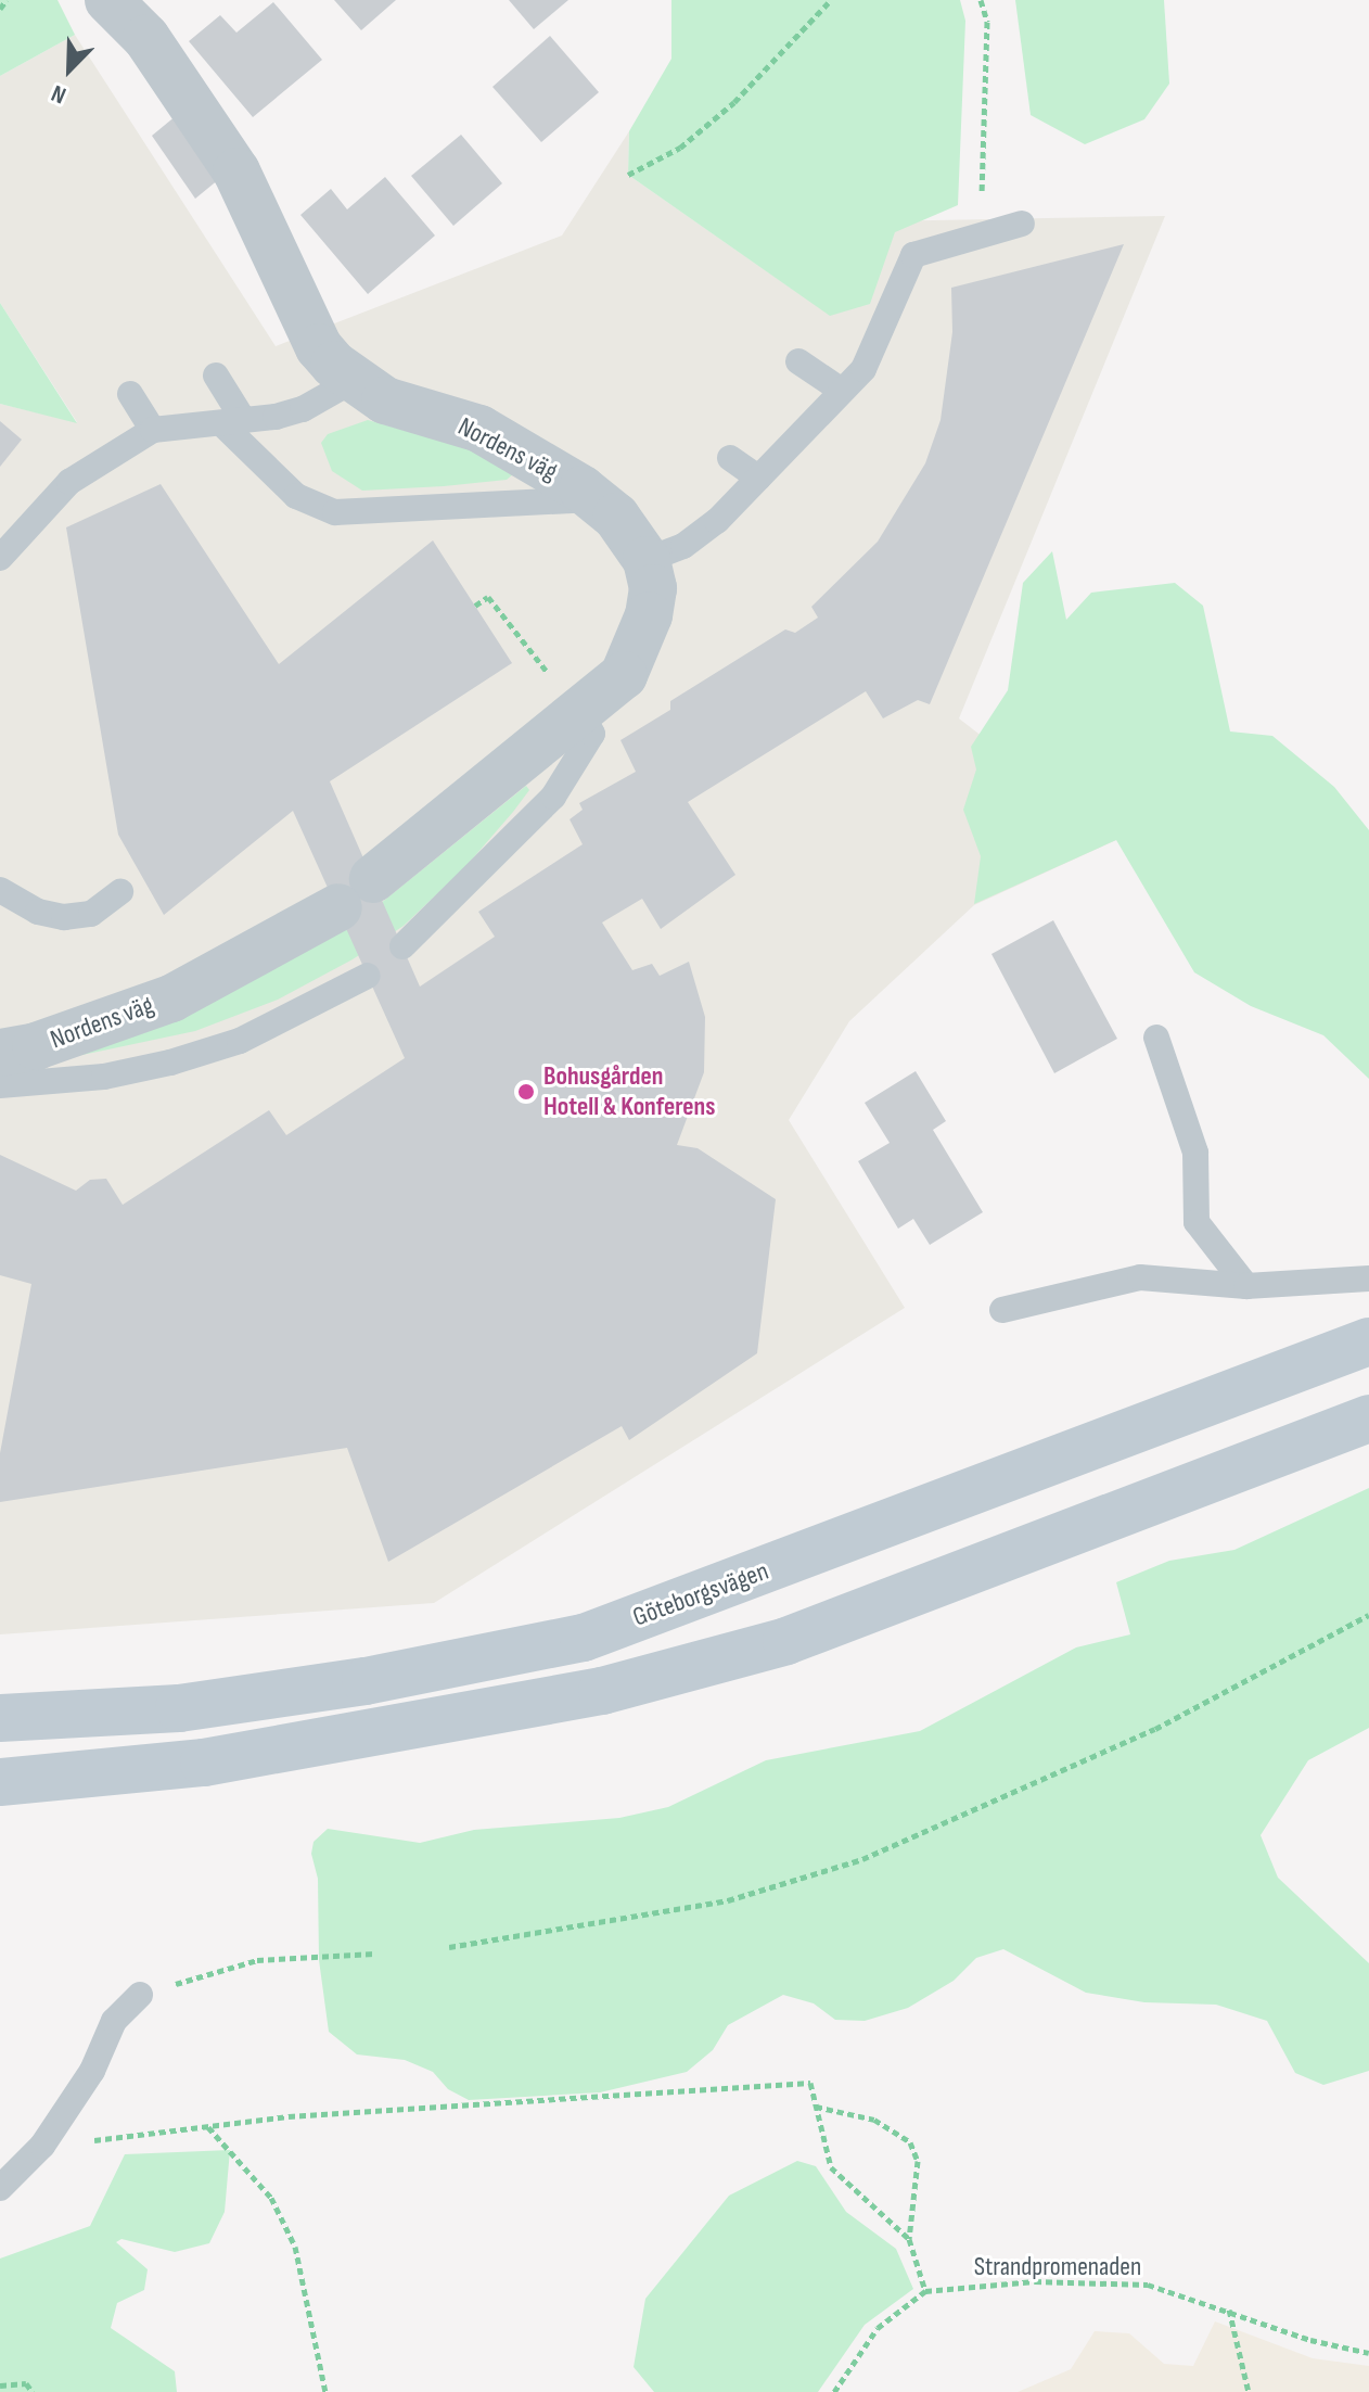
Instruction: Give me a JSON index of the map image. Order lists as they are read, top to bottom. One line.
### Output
{"streets":{"main road":["Göteborgsvägen"],"street":["Nordens väg"],"path":["Strandpromenaden"]},"places":["Bohusgården Hotell & Konferens"],"north":"bottom left"}
